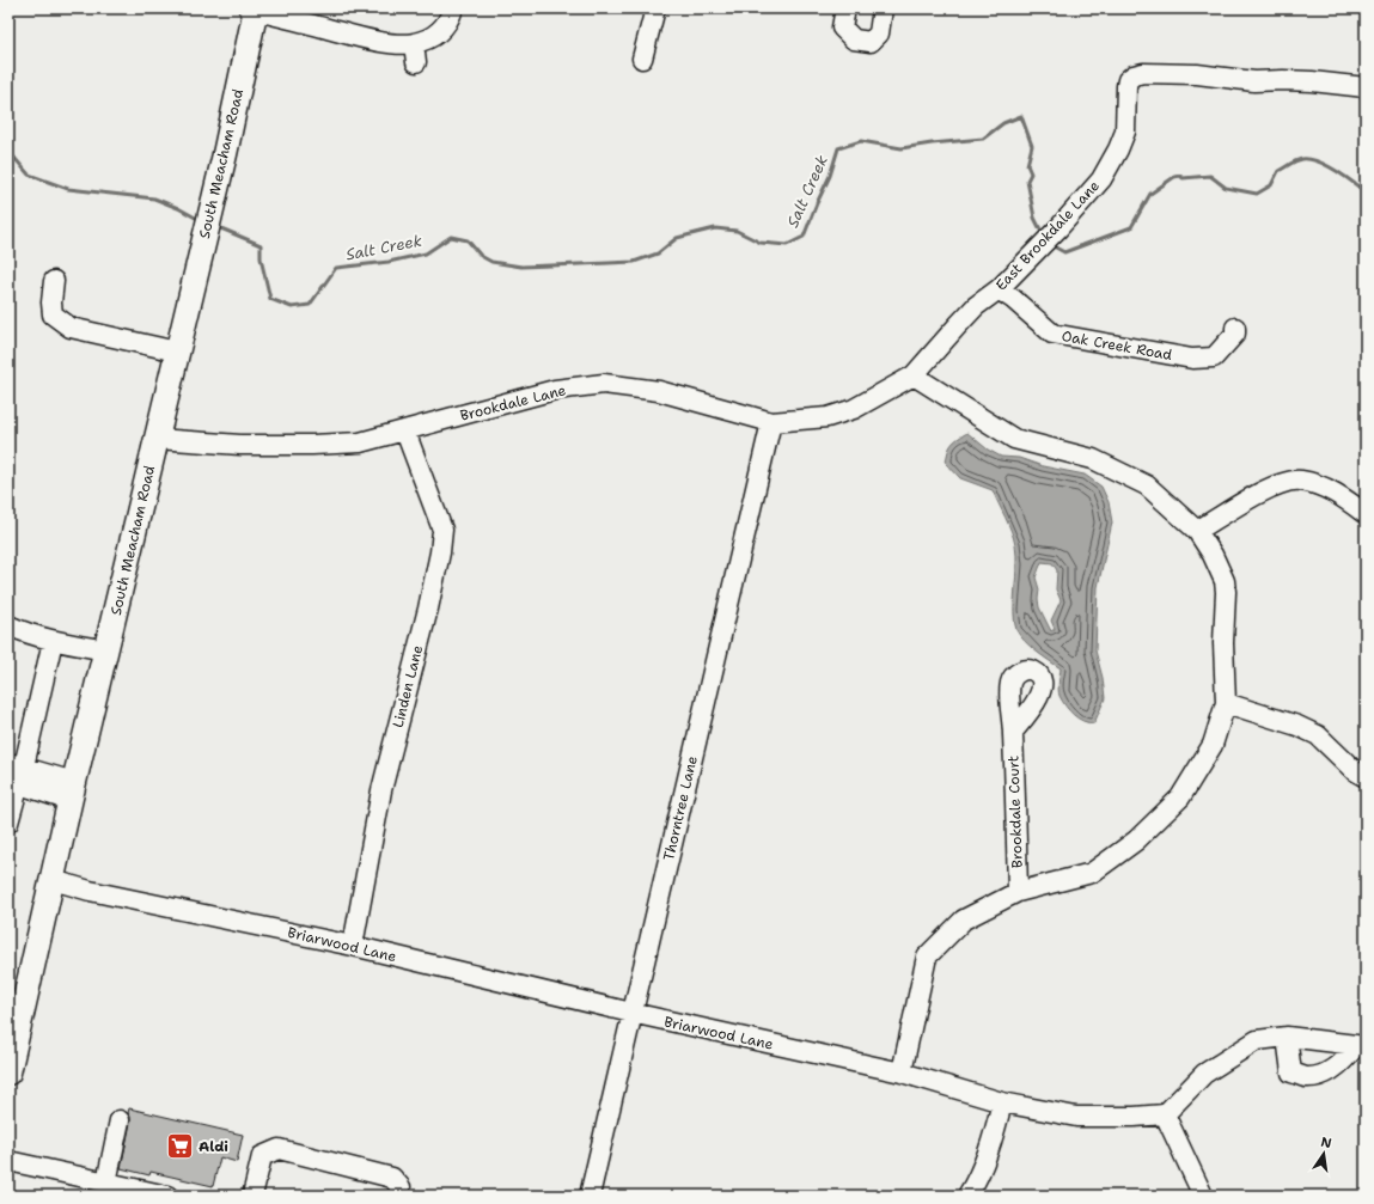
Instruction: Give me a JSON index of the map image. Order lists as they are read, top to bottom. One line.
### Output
{"streets":{"main road":["South Meacham Road"],"street":["East Brookdale Lane","Oak Creek Road","Brookdale Lane","Linden Lane","Thorntree Lane","Brookdale Court","Briarwood Lane"]},"crossings":[["South Meacham Road","Brookdale Lane"],["South Meacham Road","Briarwood Lane"],["East Brookdale Lane","Oak Creek Road"],["East Brookdale Lane","Brookdale Lane"],["Brookdale Lane","Linden Lane"],["Brookdale Lane","Thorntree Lane"],["Linden Lane","Briarwood Lane"],["Thorntree Lane","Briarwood Lane"]],"water":["Salt Creek"],"places":{"supermarket":["Aldi"]},"north":"top"}
